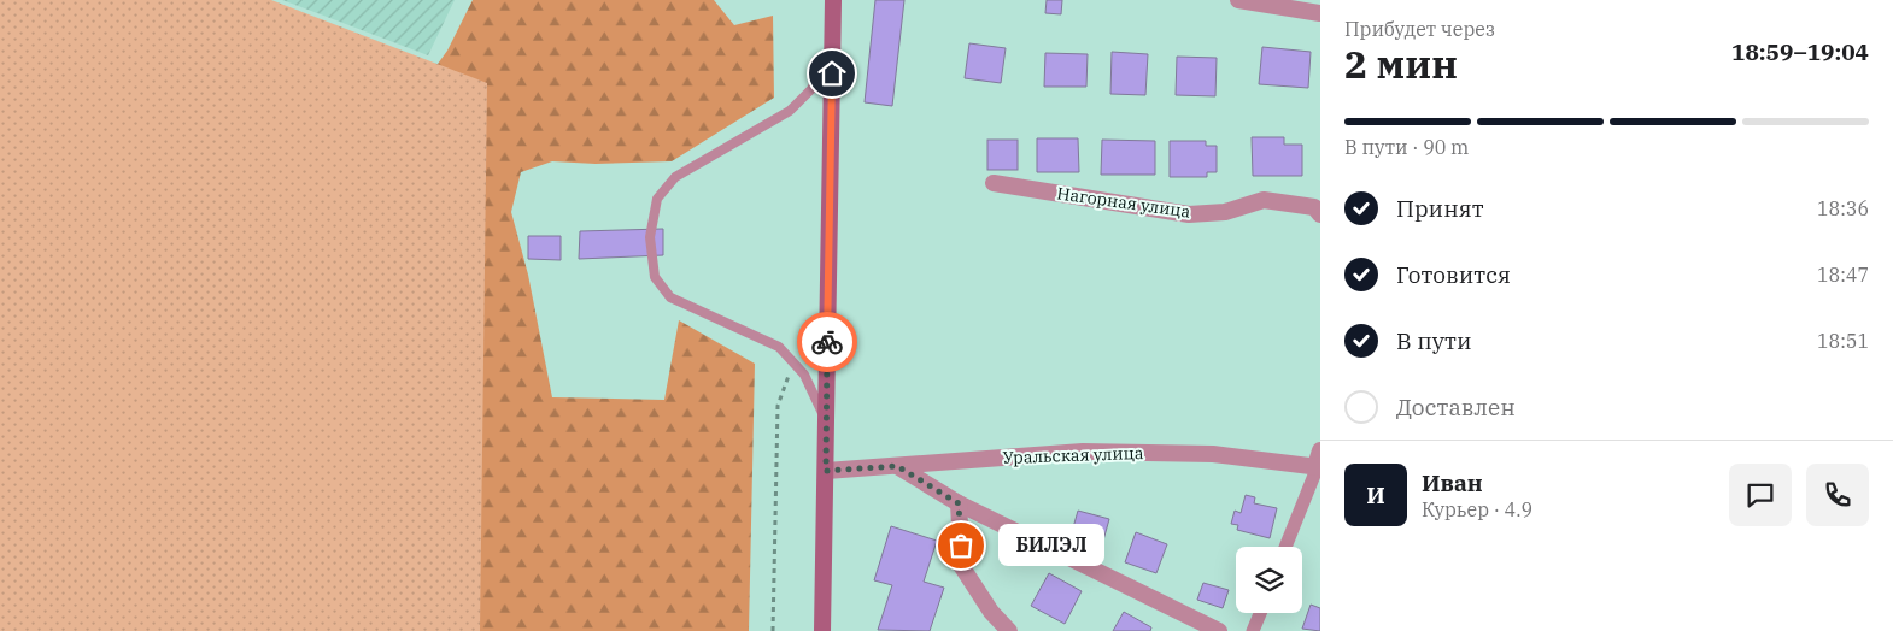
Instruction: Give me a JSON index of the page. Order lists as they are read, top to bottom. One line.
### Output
{"streets":{"street":["Нагорная улица","Уральская улица"]},"places":["БИЛЭЛ"],"page":{"heading":["2 мин","Прибудет через","18:59–19:04"],"panel":["Иван","Курьер · 4.9"],"bar":"В пути · 90 m","list":[["Принят","18:36"],["Готовится","18:47"],["В пути","18:51"],"Доставлен"],"round":"И","bubble":"БИЛЭЛ"}}
